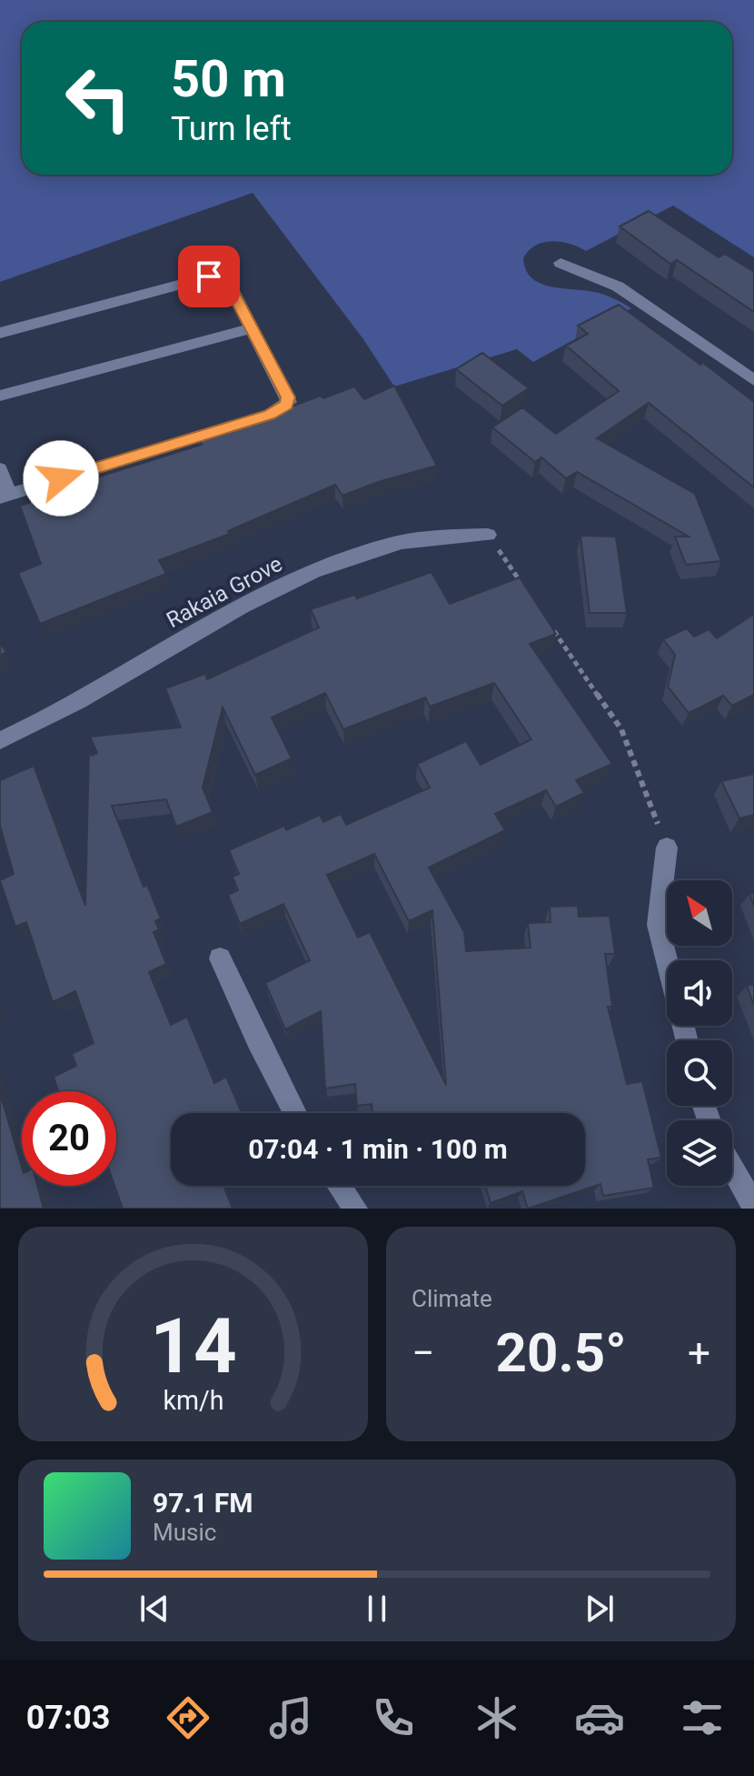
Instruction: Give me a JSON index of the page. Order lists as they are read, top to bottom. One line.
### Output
{"streets":{"street":["Rakaia Grove"]},"north":"top left","page":{"turn":["50 m","Turn left"],"limit":"20","trip":"07:04 · 1 min · 100 m","tile":"Climate","heat":["−","20.5°","+"],"song":["97.1 FM","Music"],"tabs":"07:03","gauge":["14","km/h"]}}
